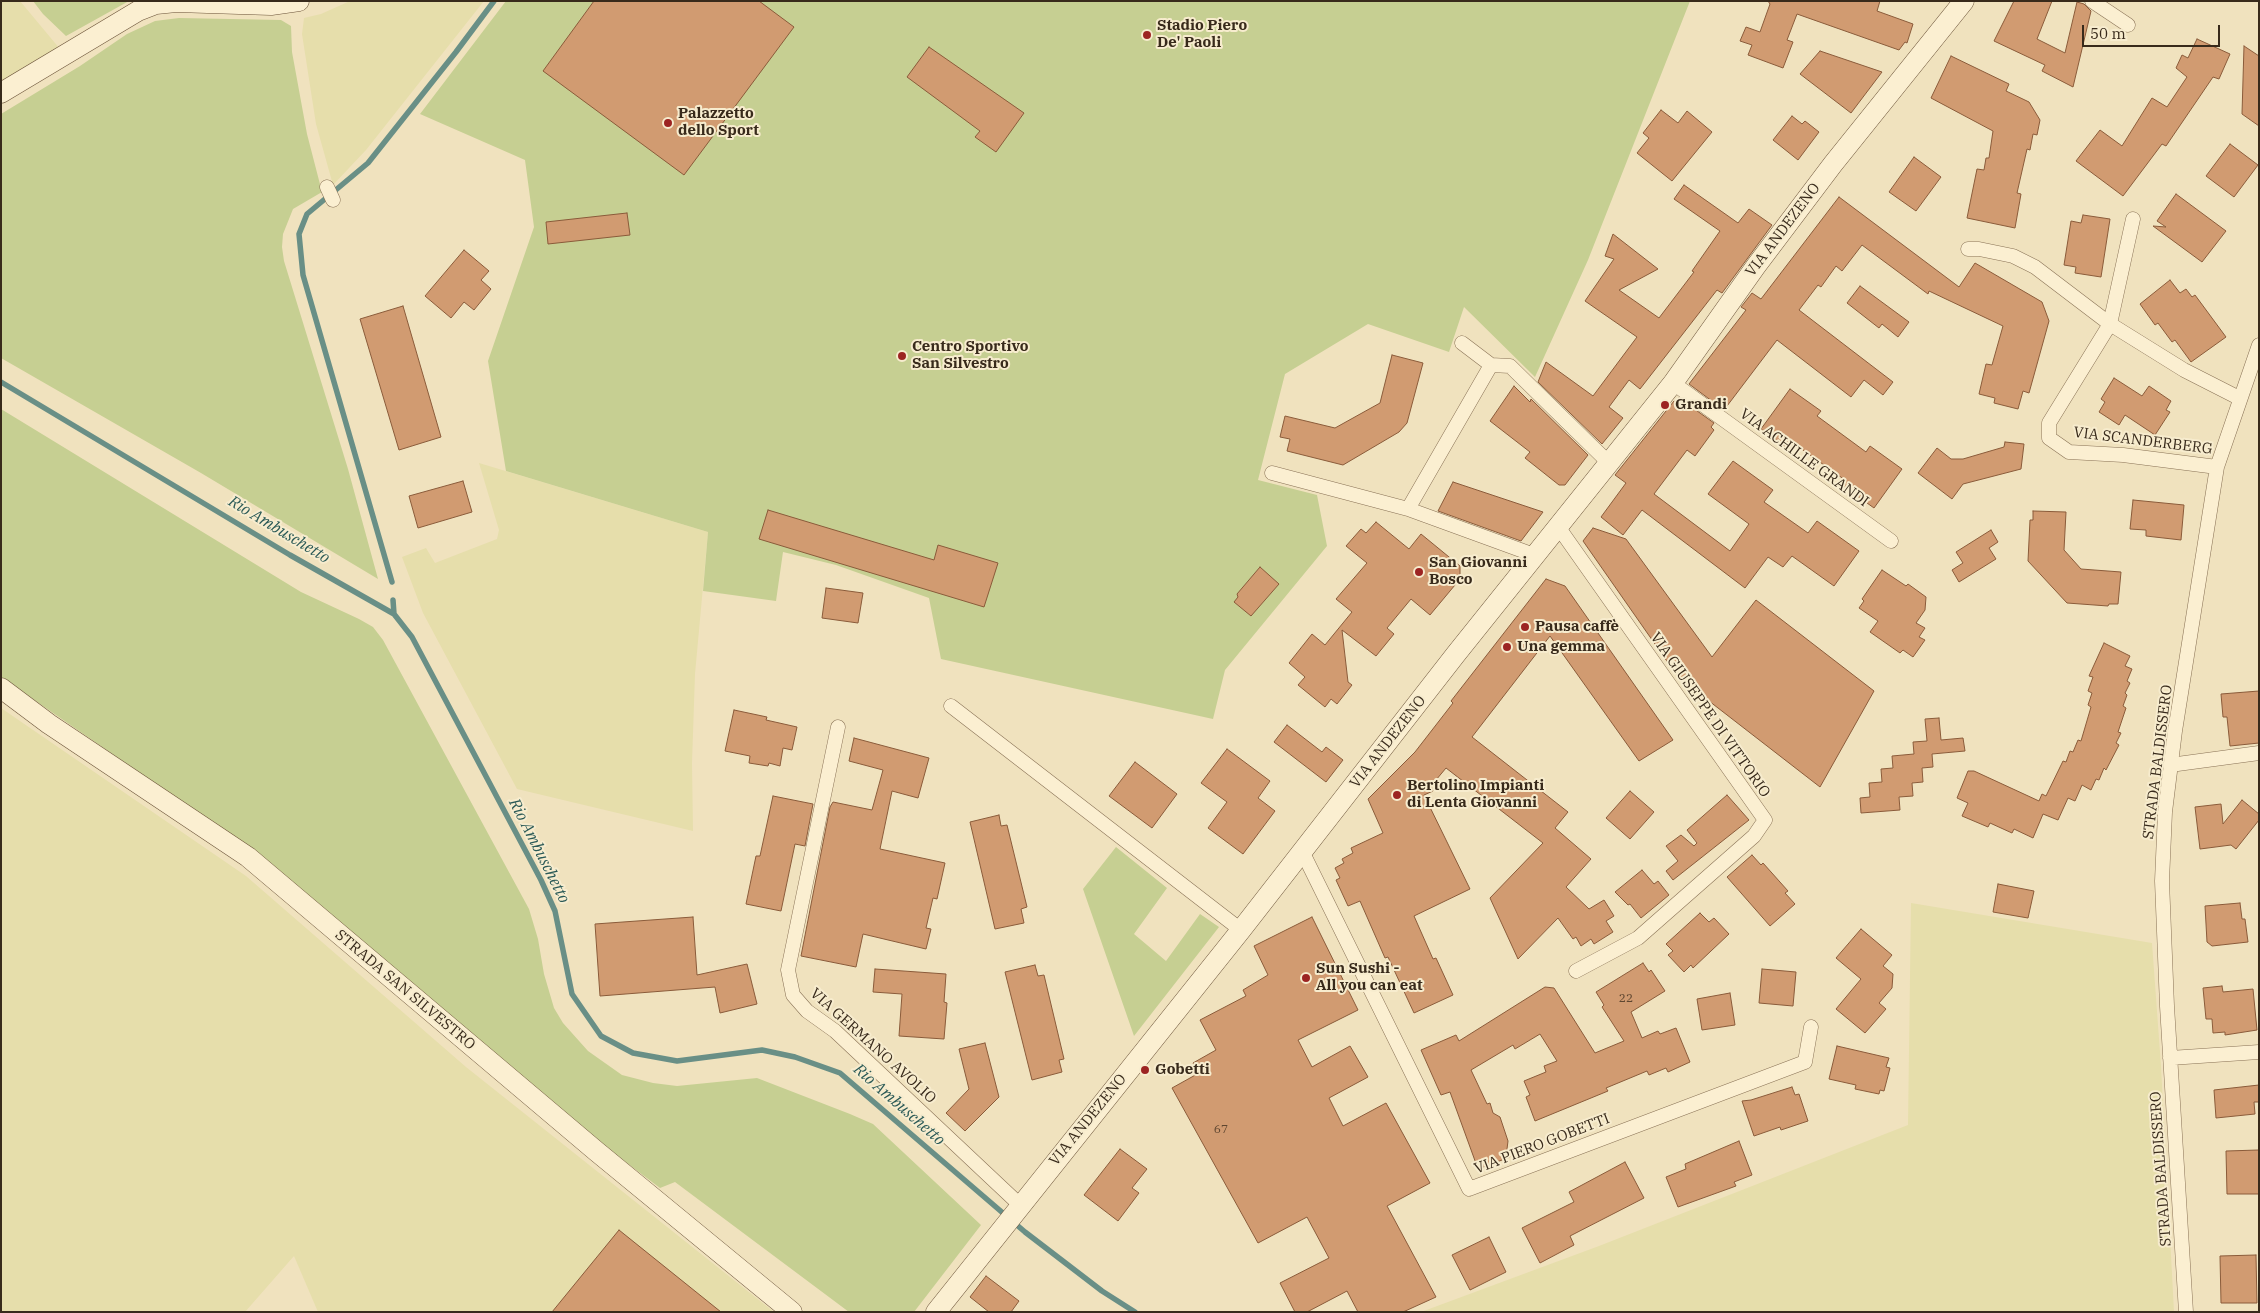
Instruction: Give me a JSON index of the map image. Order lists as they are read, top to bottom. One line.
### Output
{"streets":{"main road":["VIA ANDEZENO","STRADA SAN SILVESTRO"],"street":["VIA SCANDERBERG","VIA ACHILLE GRANDI","VIA GIUSEPPE DI VITTORIO","STRADA BALDISSERO","VIA GERMANO AVOLIO","VIA PIERO GOBETTI"]},"crossings":[["VIA ANDEZENO","VIA ACHILLE GRANDI"],["VIA ANDEZENO","VIA GIUSEPPE DI VITTORIO"],["VIA ANDEZENO","VIA GERMANO AVOLIO"],["VIA ANDEZENO","VIA PIERO GOBETTI"],["VIA SCANDERBERG","STRADA BALDISSERO"]],"water":["Rio Ambuschetto"],"places":["Stadio Piero De' Paoli","Palazzetto dello Sport","Centro Sportivo San Silvestro","Grandi","San Giovanni Bosco","Pausa caffè","Una gemma","Bertolino Impianti di Lenta Giovanni","Sun Sushi - All you can eat","Gobetti"],"house_numbers":["22","67"],"scale_bar":"50 m"}
